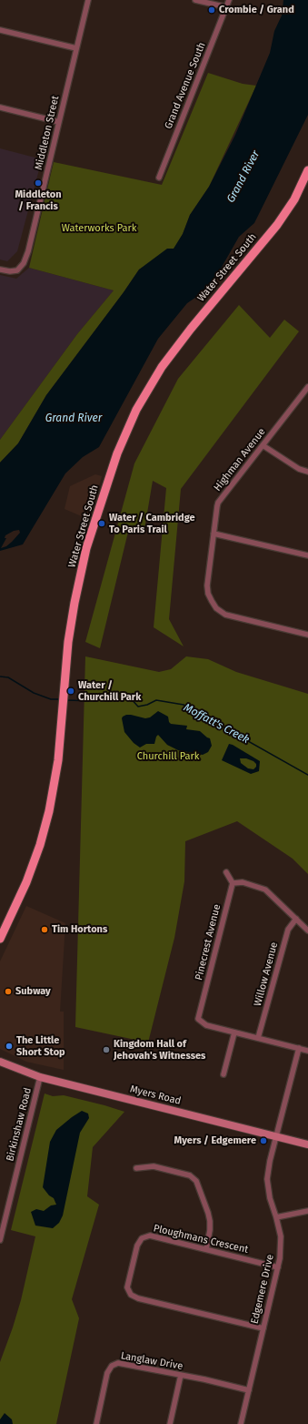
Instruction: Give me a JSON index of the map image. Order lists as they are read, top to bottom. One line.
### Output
{"streets":{"main road":["Water Street South","Myers Road"],"street":["Grand Avenue South","Middleton Street","Highman Avenue","Pinecrest Avenue","Willow Avenue","Birkinshaw Road","Ploughmans Crescent","Edgemere Drive","Langlaw Drive"]},"crossings":[["Myers Road","Birkinshaw Road"],["Myers Road","Edgemere Drive"],["Ploughmans Crescent","Edgemere Drive"],["Edgemere Drive","Langlaw Drive"]],"water":["Grand River","Moffatt's Creek"],"parks":["Waterworks Park","Churchill Park"],"places":["Crombie / Grand","Middleton / Francis","Water / Cambridge To Paris Trail","Water / Churchill Park","Tim Hortons","Subway","The Little Short Stop","Kingdom Hall of Jehovah's Witnesses","Myers / Edgemere"]}
